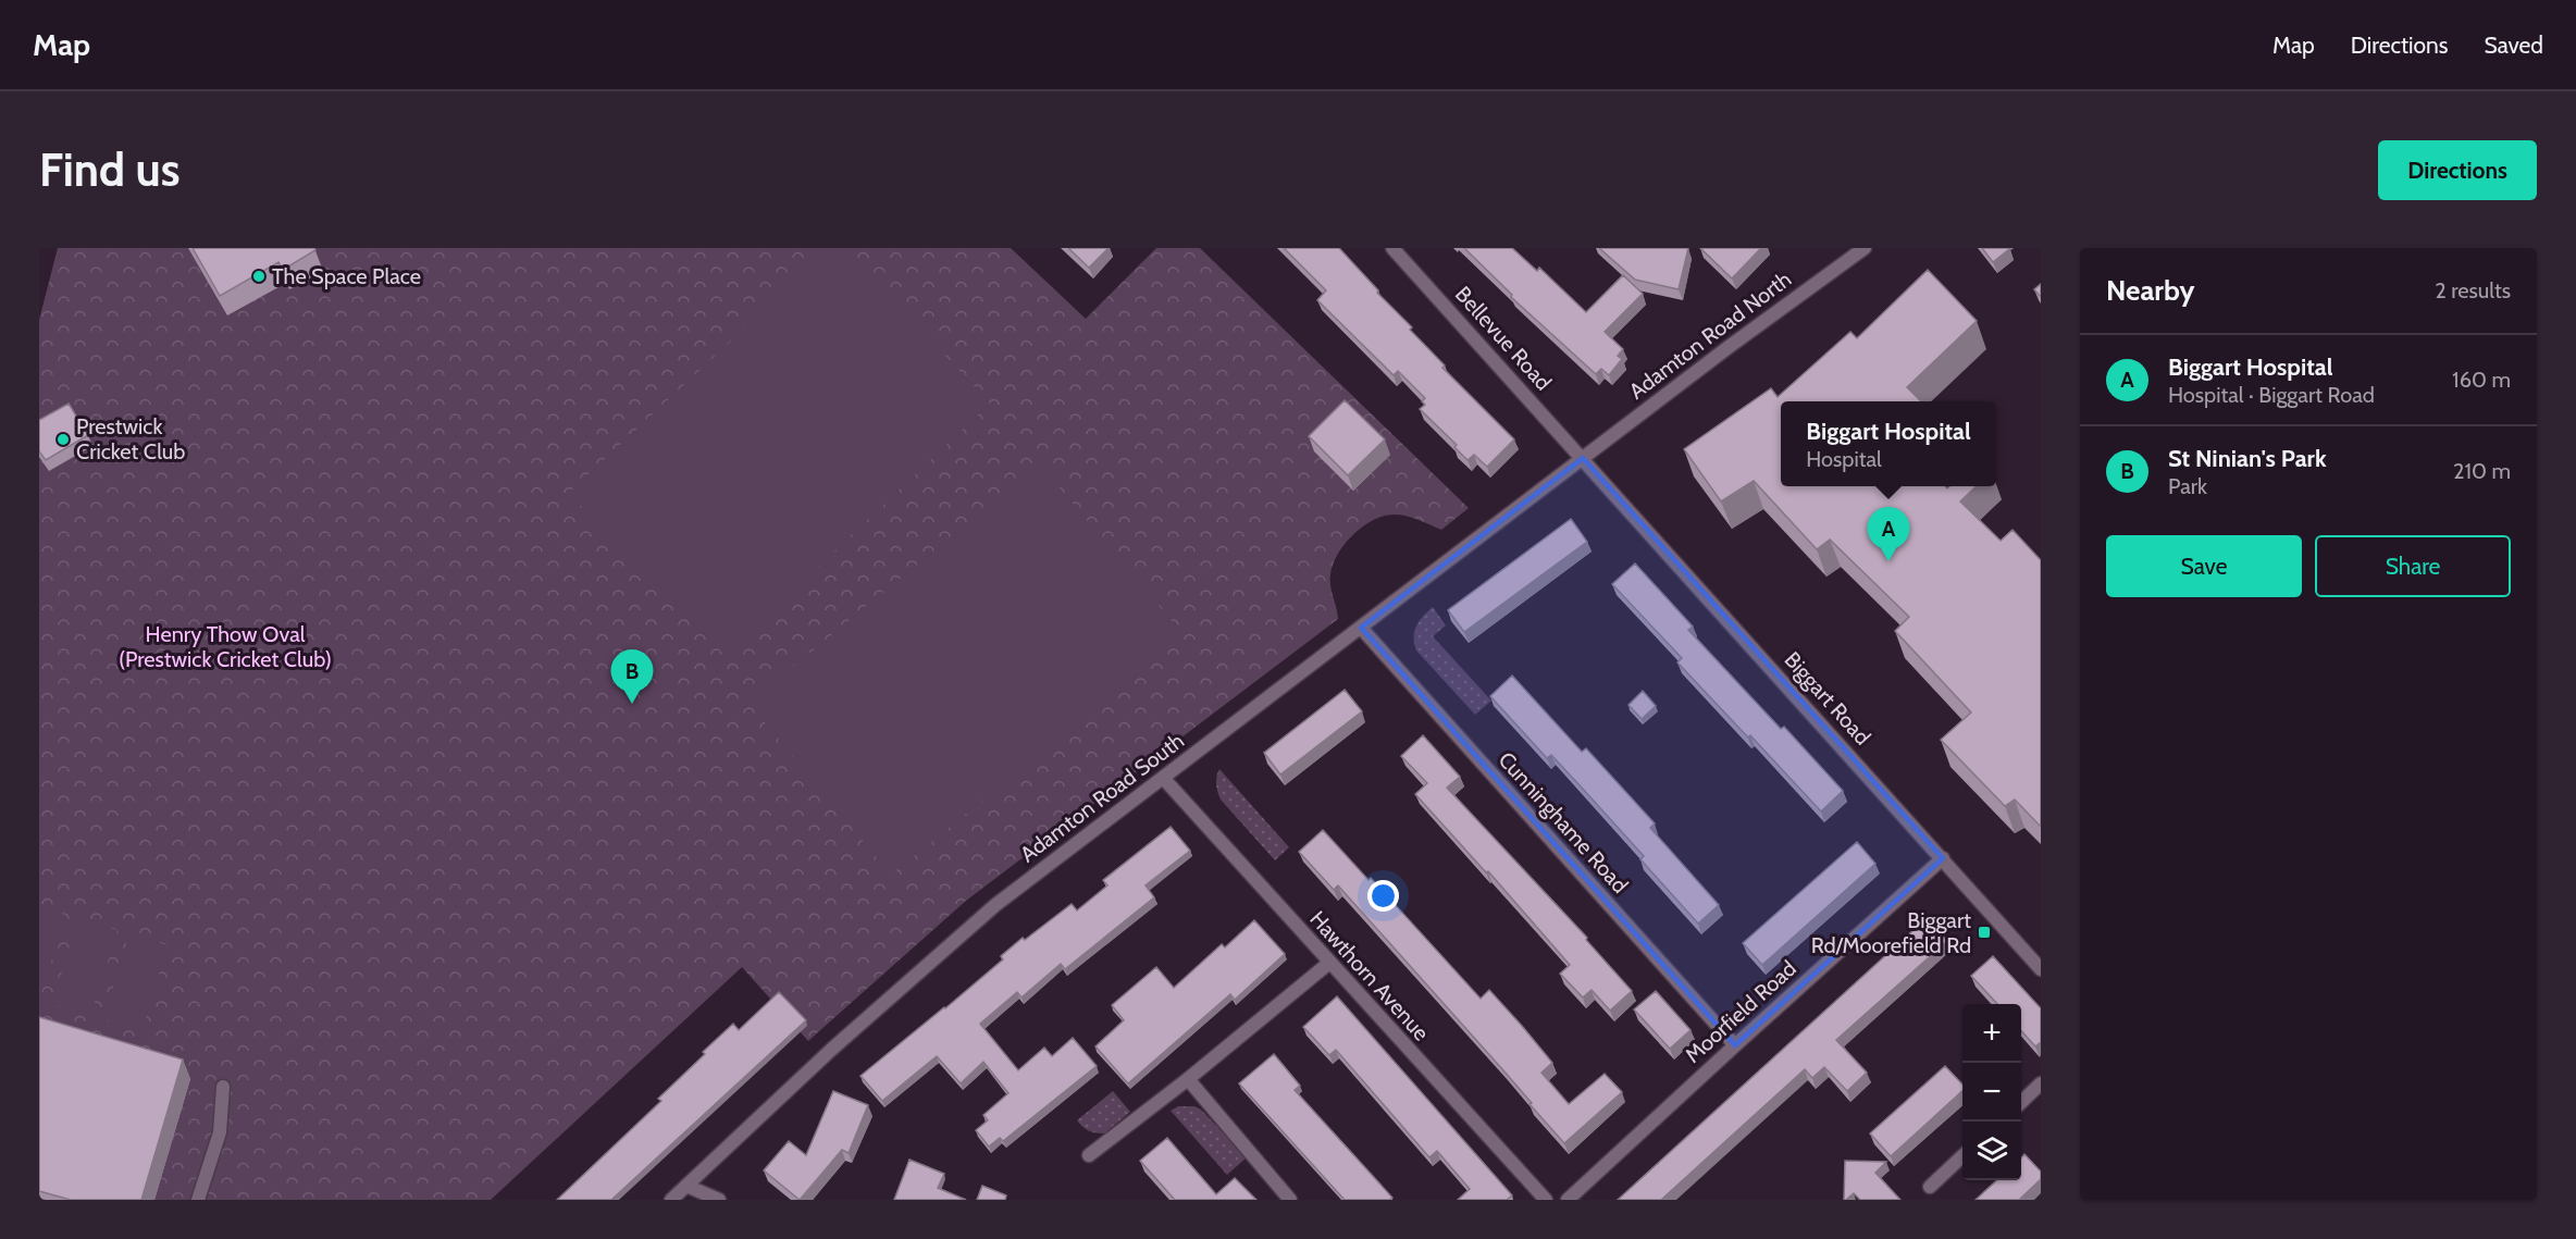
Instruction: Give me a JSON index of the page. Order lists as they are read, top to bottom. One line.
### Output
{"streets":{"street":["Adamton Road North","Bellevue Road","Biggart Road","Adamton Road South","Cunninghame Road","Hawthorn Avenue","Moorfield Road"]},"crossings":[["Adamton Road North","Bellevue Road"],["Adamton Road North","Biggart Road"],["Adamton Road North","Adamton Road South"],["Bellevue Road","Biggart Road"],["Bellevue Road","Adamton Road South"],["Biggart Road","Adamton Road South"],["Biggart Road","Moorfield Road"],["Adamton Road South","Cunninghame Road"],["Adamton Road South","Hawthorn Avenue"],["Cunninghame Road","Moorfield Road"]],"parks":["Henry Thow Oval (Prestwick Cricket Club)"],"places":{"other":["The Space Place","Prestwick Cricket Club"],"transit":["Biggart Rd/Moorefield Rd"]},"page":{"header":"Map","nav":["Map","Directions","Saved"],"buttons":["Directions",["Save","Share"]],"title":"Find us","heading":["Nearby","2 results"],"list":[{"mark":"A","name":"Biggart Hospital","note":"Hospital · Biggart Road","value":"160 m"},{"mark":"B","name":"St Ninian's Park","note":"Park","value":"210 m"}],"popup":["Biggart Hospital","Hospital"],"pins":["A","B"],"map_buttons":["+","−"]}}
